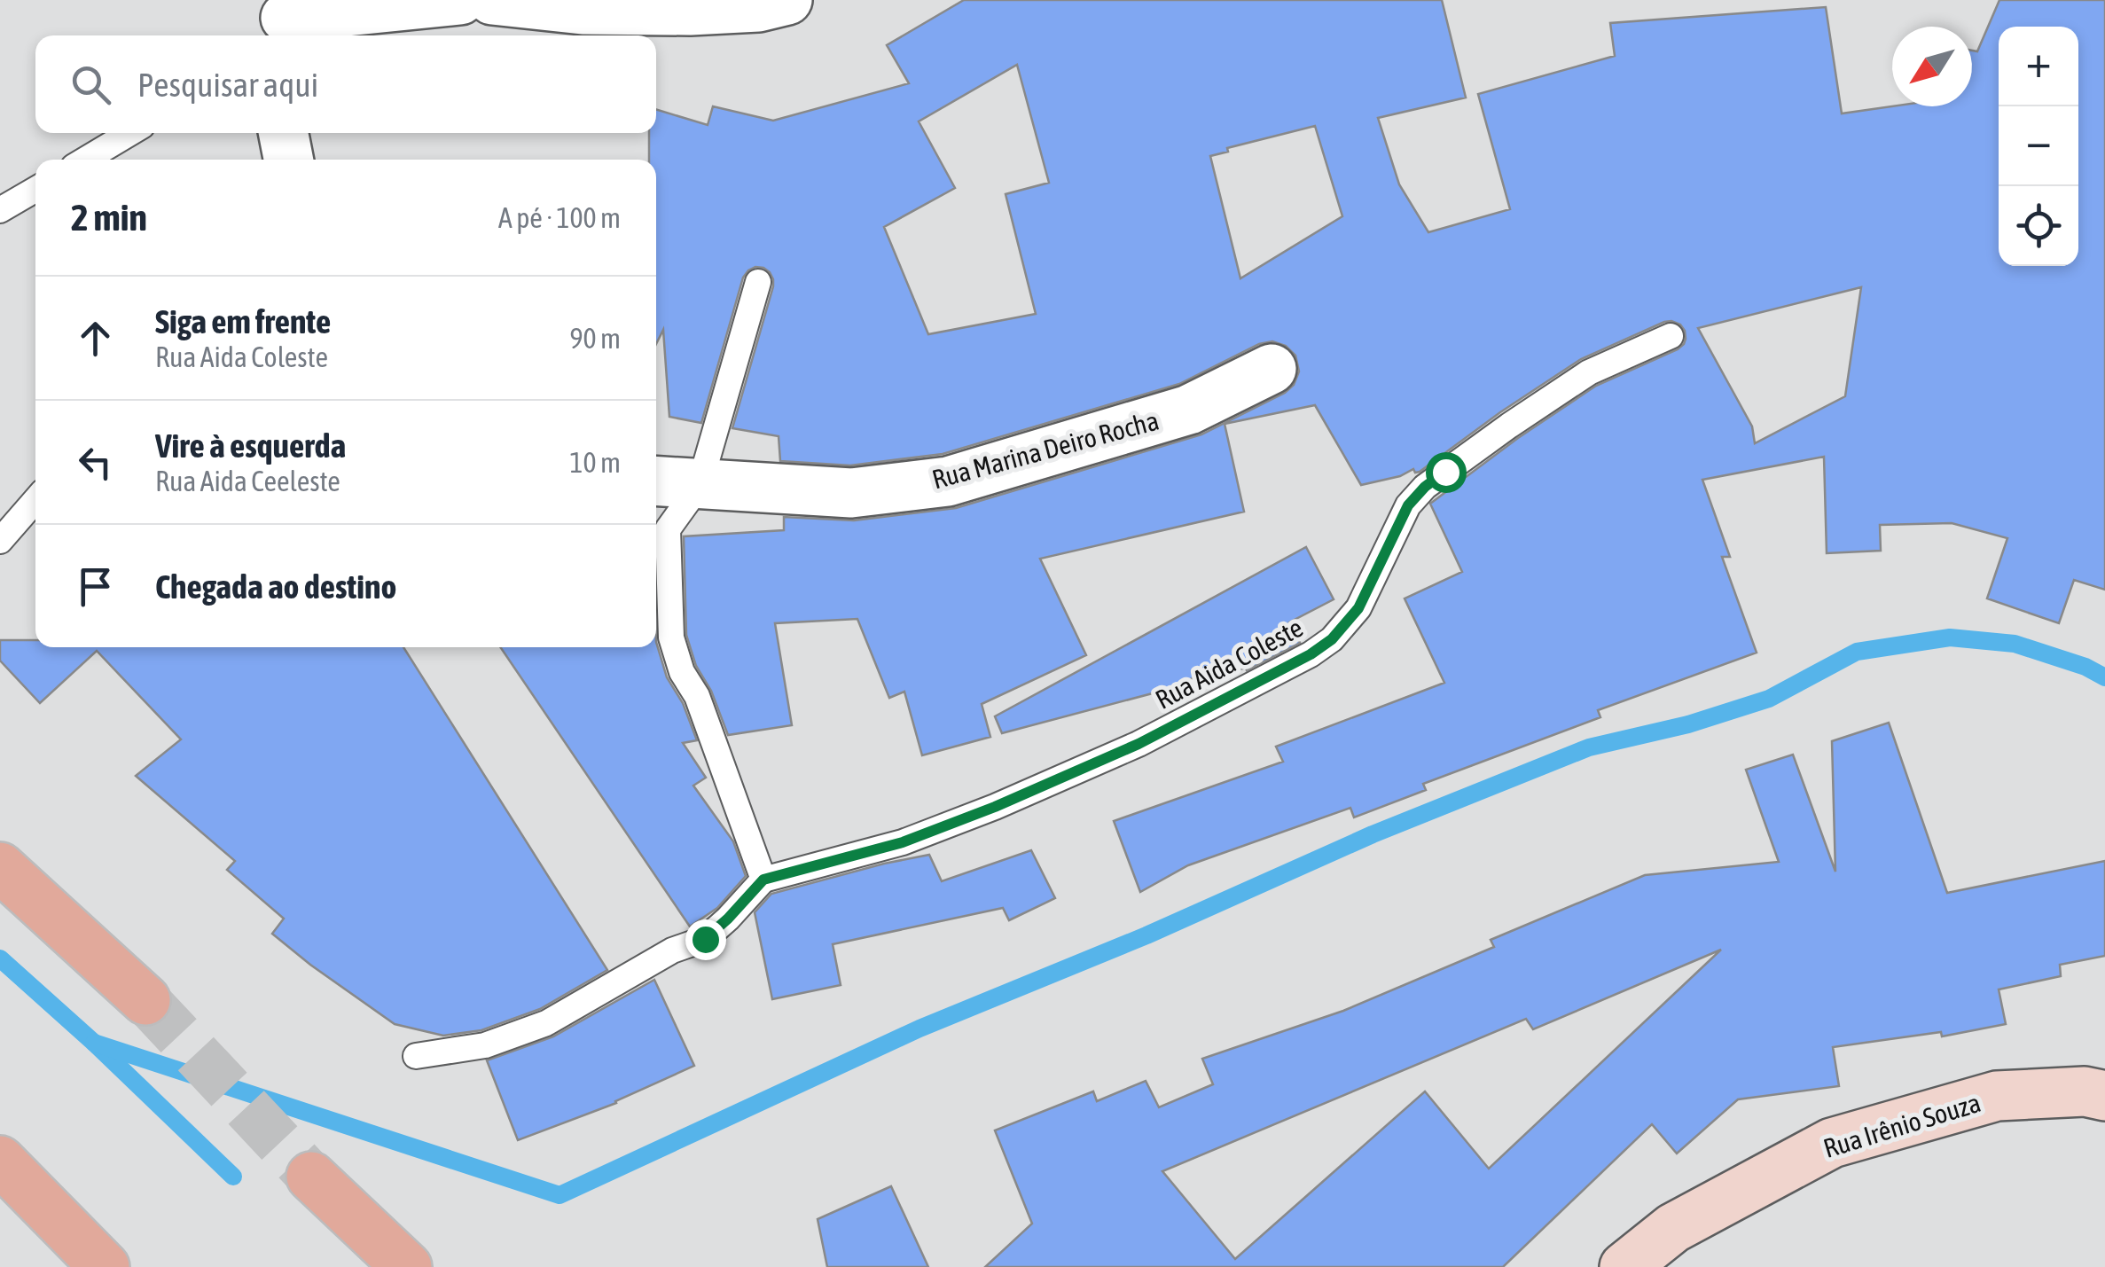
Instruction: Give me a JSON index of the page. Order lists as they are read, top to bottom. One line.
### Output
{"streets":{"street":["Rua Marina Deiro Rocha","Rua Irênio Souza"],"lane":["Rua Aida Coleste"]},"north":"bottom left","page":{"map_buttons":["+","−"],"search":"Pesquisar aqui","heading":["2 min","A pé · 100 m"],"list":[["Siga em frente","Rua Aida Coleste","90 m"],["Vire à esquerda","Rua Aida Ceeleste","10 m"],"Chegada ao destino"]}}
